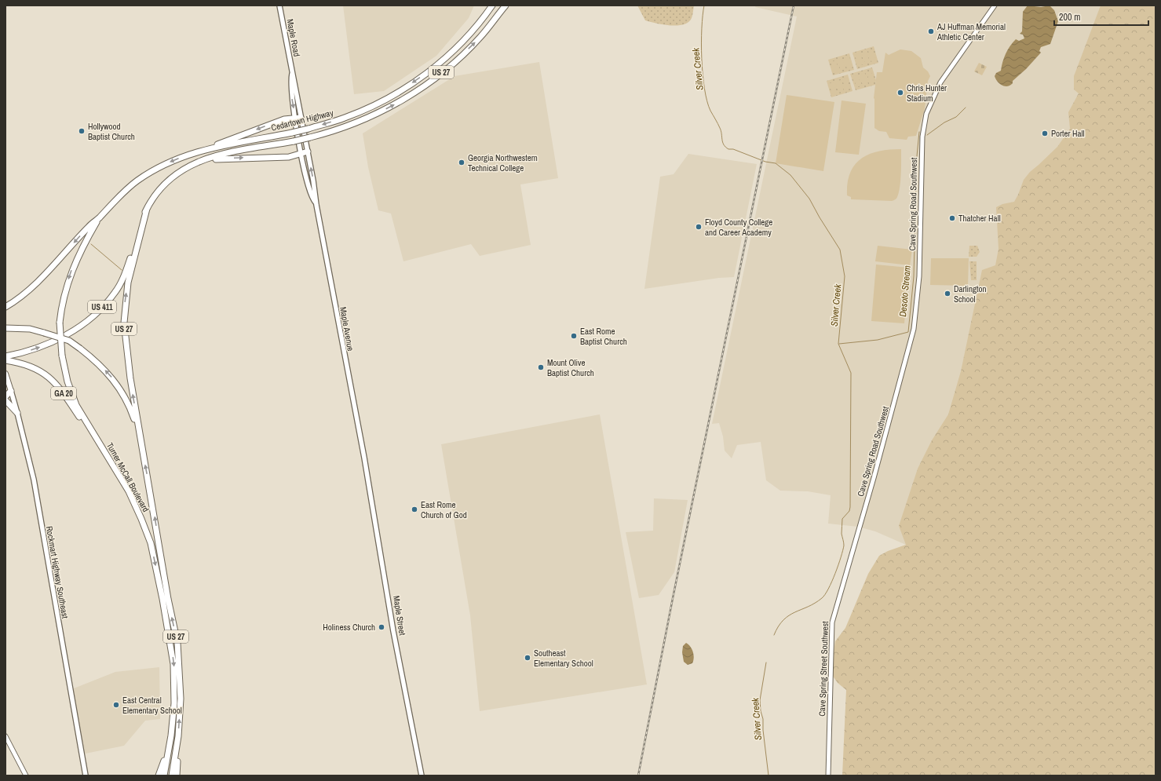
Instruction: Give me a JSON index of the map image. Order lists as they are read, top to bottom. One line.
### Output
{"streets":{"highway":["US 27","Cedartown Highway","US 411","GA 20","Turner McCall Boulevard"],"main road":["Maple Road","Maple Avenue","Rockmart Highway Southeast","Maple Street"],"street":["Cave Spring Road Southwest","Cave Spring Street Southwest"]},"crossings":[["Maple Road","Cedartown Highway"],["Maple Road","Maple Avenue"],["Cedartown Highway","US 411"],["Cedartown Highway","Maple Avenue"],["Cedartown Highway","Turner McCall Boulevard"],["Cave Spring Road Southwest","Cave Spring Street Southwest"],["US 411","Turner McCall Boulevard"],["Maple Avenue","Maple Street"],["GA 20","Turner McCall Boulevard"]],"water":["Silver Creek","Desoto Stream"],"places":["AJ Huffman Memorial Athletic Center","Chris Hunter Stadium","Hollywood Baptist Church","Porter Hall","Georgia Northwestern Technical College","Thatcher Hall","Floyd County College and Career Academy","Darlington School","East Rome Baptist Church","Mount Olive Baptist Church","East Rome Church of God","Holiness Church","Southeast Elementary School","East Central Elementary School"],"scale_bar":"200 m"}
